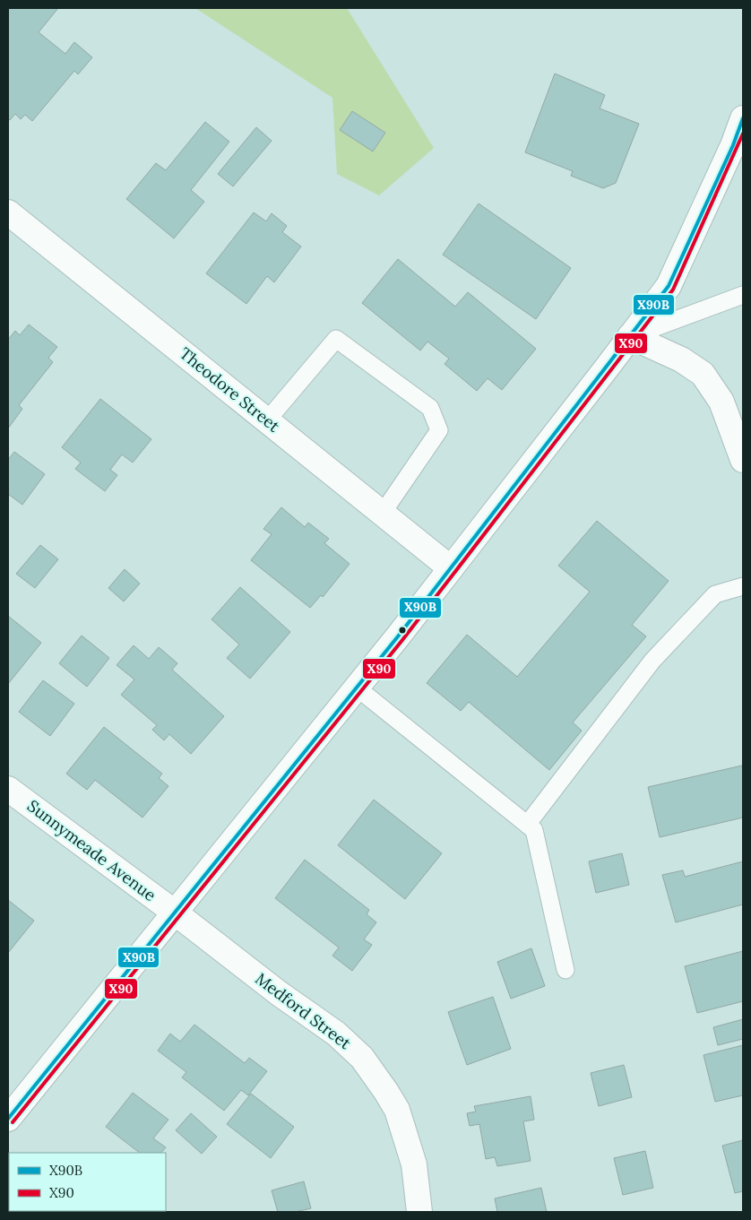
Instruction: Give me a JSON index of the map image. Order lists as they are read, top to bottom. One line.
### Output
{"streets":{"main road":["Theodore Street","Sunnymeade Avenue","Medford Street"]},"crossings":[["Sunnymeade Avenue","Medford Street"]],"lines":["transit line X90B","transit line X90"],"legend":["X90B","X90"]}
